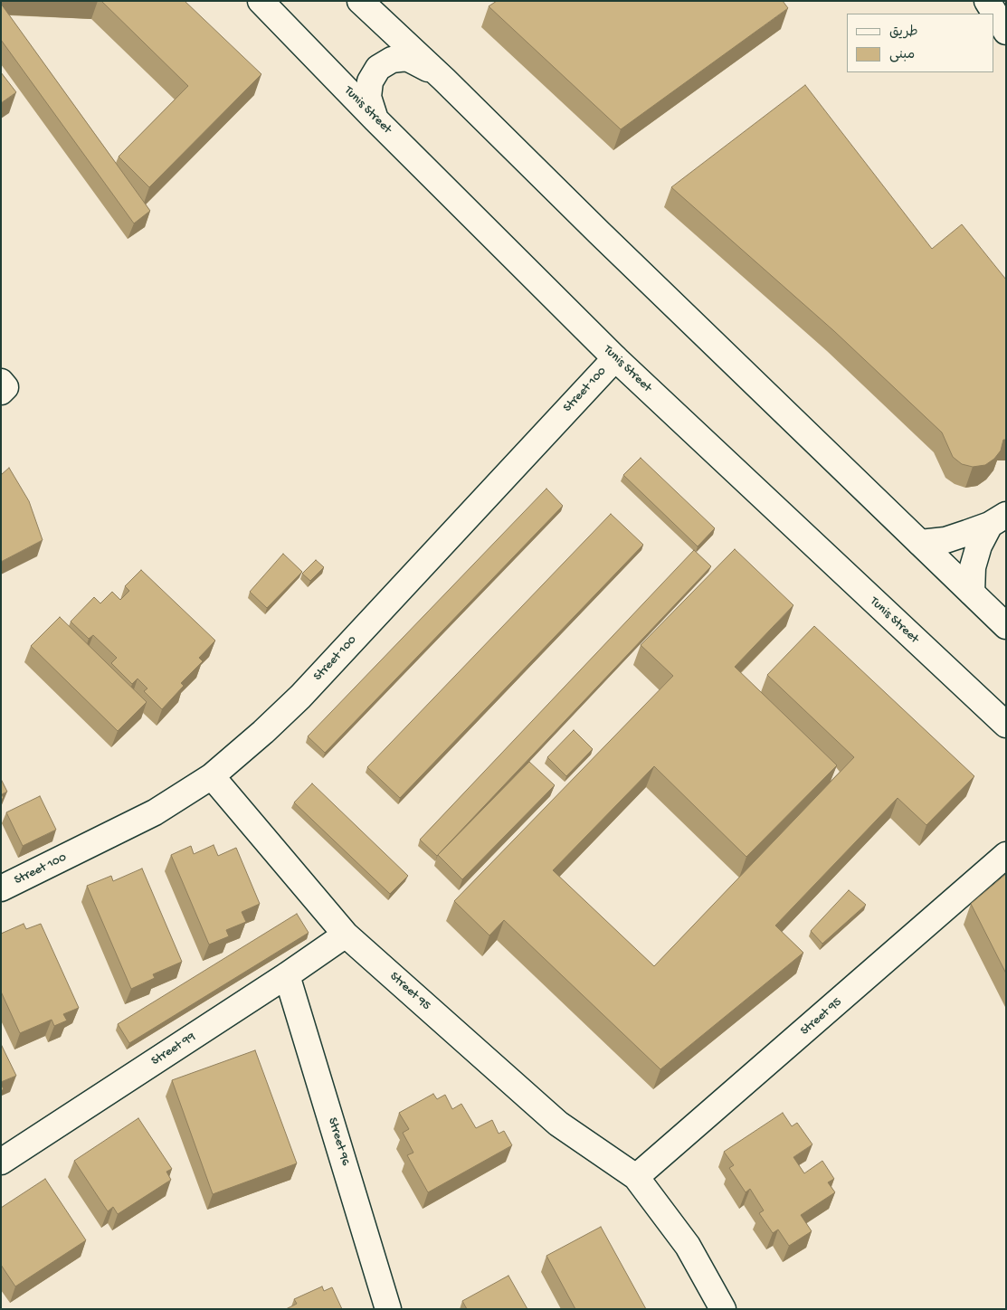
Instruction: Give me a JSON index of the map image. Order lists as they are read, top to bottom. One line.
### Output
{"streets":{"street":["Tunis Street","Street 100","Street 95","Street 99","Street 96"]},"crossings":[["Tunis Street","Street 100"],["Street 100","Street 95"],["Street 95","Street 99"],["Street 99","Street 96"]],"legend":["طريق","مبنى"]}
